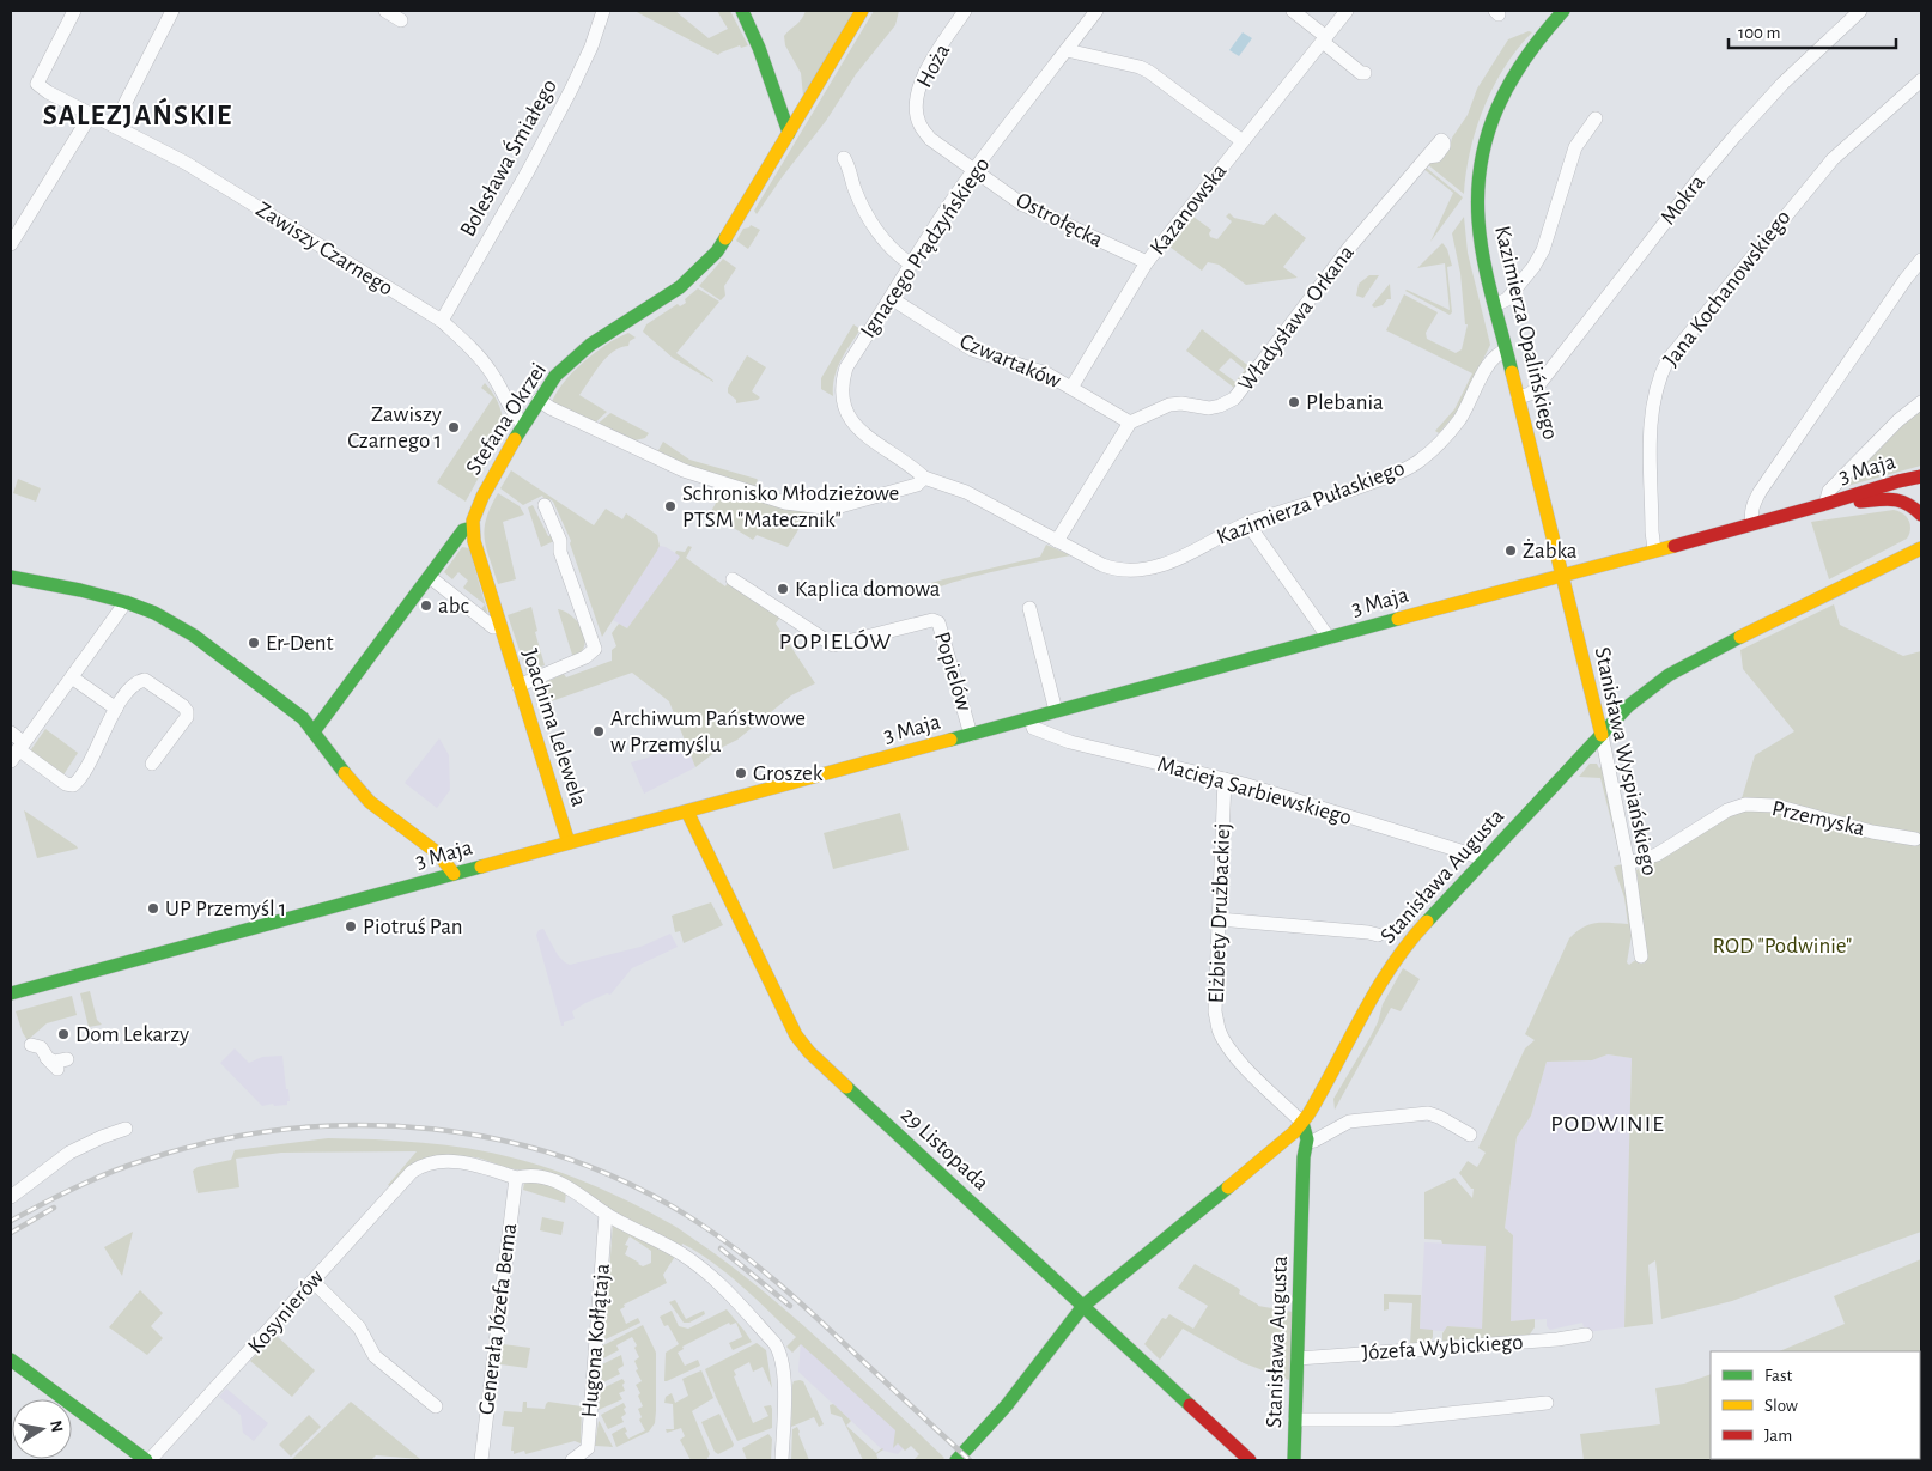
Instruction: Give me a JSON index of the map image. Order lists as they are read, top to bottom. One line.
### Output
{"streets":{"street":["Hoża","Bolesława Śmiałego","Mokra","Kazanowska","Ostrołęcka","Ignacego Prądzyńskiego","Zawiszy Czarnego","Jana Kochanowskiego","Władysława Orkana","Kazimierza Opalińskiego","Czwartaków","Stefana Okrzei","3 Maja","Kazimierza Pułaskiego","Popielów","Joachima Lelewela","Stanisława Wyspiańskiego","Macieja Sarbiewskiego","Przemyska","Stanisława Augusta","Elżbiety Drużbackiej","29 Listopada","Kosynierów","Generała Józefa Bema","Hugona Kołłątaja","Józefa Wybickiego"]},"crossings":[["Hoża","Ostrołęcka"],["Hoża","Ignacego Prądzyńskiego"],["Bolesława Śmiałego","Zawiszy Czarnego"],["Mokra","Kazimierza Opalińskiego"],["Kazanowska","Ostrołęcka"],["Kazanowska","Czwartaków"],["Ostrołęcka","Ignacego Prądzyńskiego"],["Ignacego Prądzyńskiego","Czwartaków"],["Ignacego Prądzyńskiego","Kazimierza Pułaskiego"],["Zawiszy Czarnego","Stefana Okrzei"],["Jana Kochanowskiego","3 Maja"],["Władysława Orkana","Czwartaków"],["Kazimierza Opalińskiego","3 Maja"],["Kazimierza Opalińskiego","Kazimierza Pułaskiego"],["Kazimierza Opalińskiego","Stanisława Wyspiańskiego"],["Stefana Okrzei","Joachima Lelewela"],["3 Maja","Popielów"],["3 Maja","Joachima Lelewela"],["3 Maja","Stanisława Wyspiańskiego"],["3 Maja","Macieja Sarbiewskiego"],["3 Maja","29 Listopada"],["Stanisława Wyspiańskiego","Przemyska"],["Stanisława Wyspiańskiego","Stanisława Augusta"],["Macieja Sarbiewskiego","Stanisława Augusta"],["Macieja Sarbiewskiego","Elżbiety Drużbackiej"],["Stanisława Augusta","Elżbiety Drużbackiej"],["Stanisława Augusta","Józefa Wybickiego"],["Kosynierów","Generała Józefa Bema"]],"districts":["SALEZJAŃSKIE","POPIELÓW","PODWINIE"],"parks":["ROD \"Podwinie\""],"places":["Plebania","Zawiszy Czarnego 1","Schronisko Młodzieżowe PTSM \"Matecznik\"","Żabka","Kaplica domowa","abc","Er-Dent","Archiwum Państwowe w Przemyślu","Groszek","UP Przemyśl 1","Piotruś Pan","Dom Lekarzy"],"legend":["Fast","Slow","Jam"],"scale_bar":"100 m","north":"right"}
